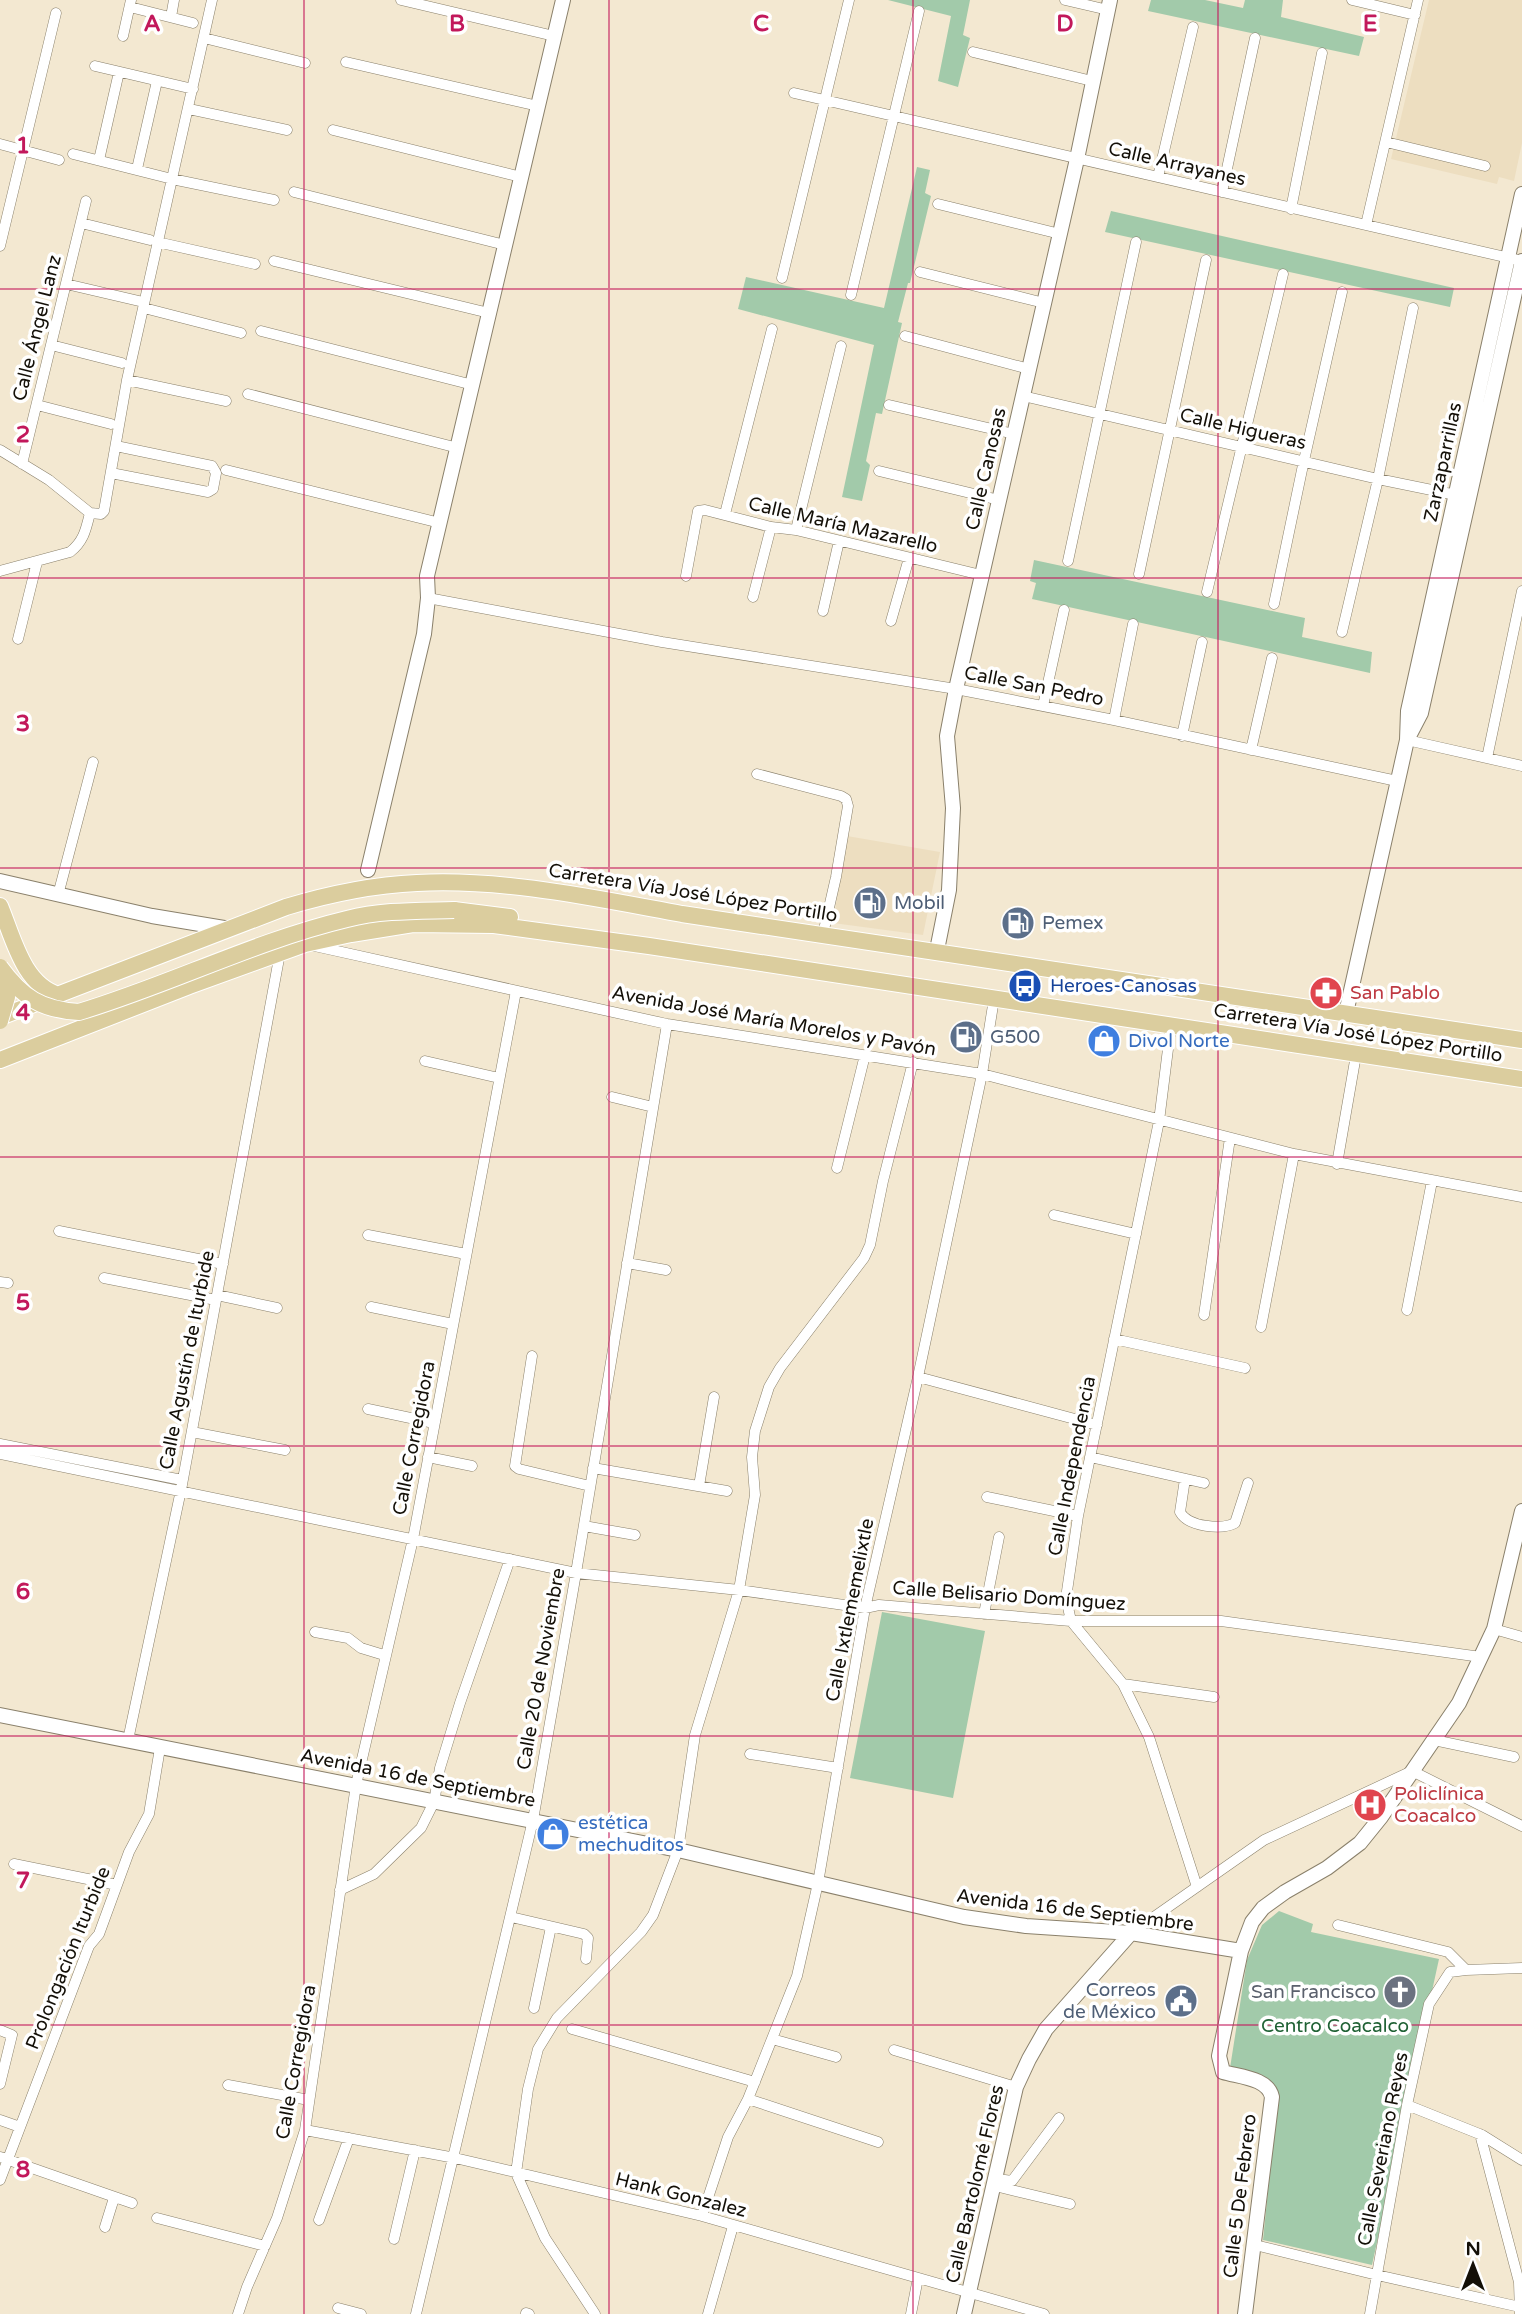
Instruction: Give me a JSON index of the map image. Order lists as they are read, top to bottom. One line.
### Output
{"streets":{"main road":["Carretera Vía José López Portillo"],"street":["Calle Arrayanes","Calle Ángel Lanz","Calle Higueras","Zarzaparrillas","Calle Canosas","Calle María Mazarello","Calle San Pedro","Avenida José María Morelos y Pavón","Calle Agustín de Iturbide","Calle Corregidora","Calle Independencia","Calle Belisario Domínguez","Calle Ixtlememelixtle","Calle 20 de Noviembre","Avenida 16 de Septiembre","Prolongación Iturbide","Calle Severiano Reyes","Calle Bartolomé Flores","Hank Gonzalez","Calle 5 De Febrero"]},"crossings":[["Calle Arrayanes","Zarzaparrillas"],["Calle Arrayanes","Calle Canosas"],["Calle Higueras","Zarzaparrillas"],["Calle Higueras","Calle Canosas"],["Zarzaparrillas","Calle San Pedro"],["Zarzaparrillas","Carretera Vía José López Portillo"],["Calle Canosas","Calle María Mazarello"],["Calle Canosas","Calle San Pedro"],["Calle Canosas","Carretera Vía José López Portillo"],["Carretera Vía José López Portillo","Avenida José María Morelos y Pavón"],["Carretera Vía José López Portillo","Calle Agustín de Iturbide"],["Carretera Vía José López Portillo","Calle Independencia"],["Carretera Vía José López Portillo","Calle Ixtlememelixtle"],["Avenida José María Morelos y Pavón","Calle Corregidora"],["Avenida José María Morelos y Pavón","Calle Independencia"],["Avenida José María Morelos y Pavón","Calle Ixtlememelixtle"],["Avenida José María Morelos y Pavón","Calle 20 de Noviembre"],["Calle Agustín de Iturbide","Avenida 16 de Septiembre"],["Calle Corregidora","Calle Belisario Domínguez"],["Calle Corregidora","Avenida 16 de Septiembre"],["Calle Corregidora","Hank Gonzalez"],["Calle Independencia","Calle Belisario Domínguez"],["Calle Belisario Domínguez","Calle Ixtlememelixtle"],["Calle Belisario Domínguez","Calle 20 de Noviembre"],["Calle Ixtlememelixtle","Avenida 16 de Septiembre"],["Calle Ixtlememelixtle","Hank Gonzalez"],["Calle 20 de Noviembre","Avenida 16 de Septiembre"],["Calle 20 de Noviembre","Hank Gonzalez"],["Avenida 16 de Septiembre","Prolongación Iturbide"],["Avenida 16 de Septiembre","Calle Bartolomé Flores"],["Avenida 16 de Septiembre","Calle 5 De Febrero"],["Calle Bartolomé Flores","Hank Gonzalez"]],"parks":["Centro Coacalco"],"places":{"fuel station":["Mobil","Pemex","G500"],"bus stop":["Heroes-Canosas"],"pharmacy":["San Pablo"],"shop":["Divol Norte","estética mechuditos"],"hospital":["Policlínica Coacalco"],"church":["San Francisco"],"public building":["Correos de México"]},"north":"top","grid":{"columns":["A","B","C","D","E"],"rows":["1","2","3","4","5","6","7","8"]}}
